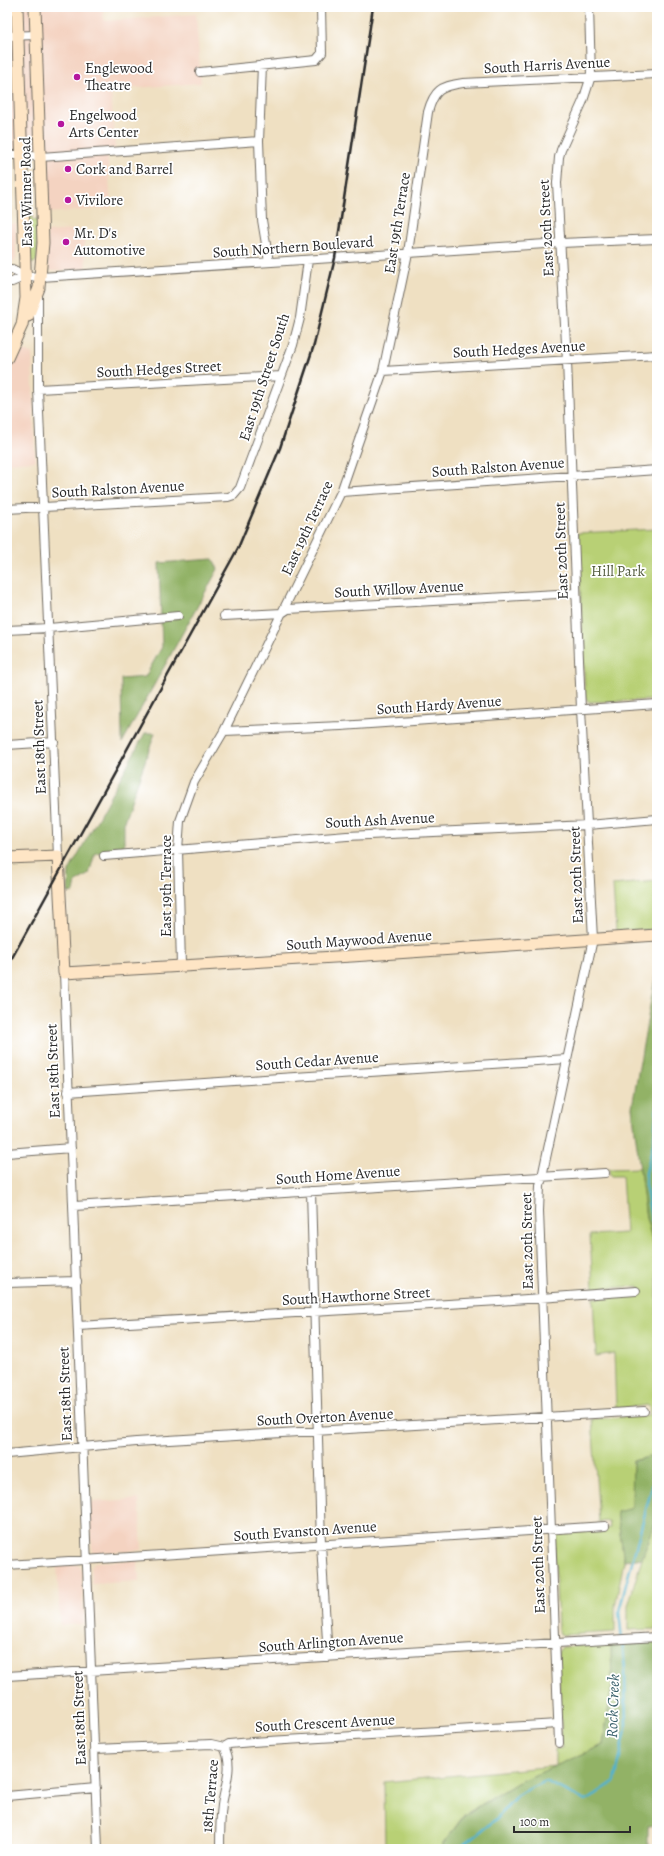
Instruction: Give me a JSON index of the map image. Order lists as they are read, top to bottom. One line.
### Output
{"streets":{"street":["South Harris Avenue","East Winner Road","East 19th Terrace","East 20th Street","South Northern Boulevard","South Hedges Avenue","South Hedges Street","East 19th Street South","South Ralston Avenue","South Willow Avenue","South Hardy Avenue","East 18th Street","South Ash Avenue","South Maywood Avenue","South Cedar Avenue","South Home Avenue","South Hawthorne Street","South Overton Avenue","South Evanston Avenue","South Arlington Avenue","South Crescent Avenue","18th Terrace"]},"crossings":[["South Harris Avenue","East 19th Terrace"],["South Harris Avenue","East 20th Street"],["East Winner Road","South Northern Boulevard"],["East Winner Road","East 18th Street"],["East 19th Terrace","South Northern Boulevard"],["East 19th Terrace","South Hedges Avenue"],["East 19th Terrace","South Ralston Avenue"],["East 19th Terrace","South Willow Avenue"],["East 19th Terrace","South Hardy Avenue"],["East 19th Terrace","South Ash Avenue"],["East 19th Terrace","South Maywood Avenue"],["East 20th Street","South Northern Boulevard"],["East 20th Street","South Hedges Avenue"],["East 20th Street","South Ralston Avenue"],["East 20th Street","South Willow Avenue"],["East 20th Street","South Hardy Avenue"],["East 20th Street","South Ash Avenue"],["East 20th Street","South Maywood Avenue"],["East 20th Street","South Cedar Avenue"],["East 20th Street","South Home Avenue"],["East 20th Street","South Hawthorne Street"],["East 20th Street","South Overton Avenue"],["East 20th Street","South Evanston Avenue"],["East 20th Street","South Arlington Avenue"],["East 20th Street","South Crescent Avenue"],["South Northern Boulevard","East 19th Street South"],["South Hedges Street","East 19th Street South"],["South Hedges Street","East 18th Street"],["East 19th Street South","South Ralston Avenue"],["South Ralston Avenue","East 18th Street"],["East 18th Street","South Maywood Avenue"],["East 18th Street","South Cedar Avenue"],["East 18th Street","South Home Avenue"],["East 18th Street","South Hawthorne Street"],["East 18th Street","South Overton Avenue"],["East 18th Street","South Evanston Avenue"],["East 18th Street","South Arlington Avenue"],["East 18th Street","South Crescent Avenue"],["South Crescent Avenue","18th Terrace"]],"water":["Rock Creek"],"parks":["Hill Park"],"places":["Englewood Theatre","Engelwood Arts Center","Cork and Barrel","Vivilore","Mr. D's Automotive"],"scale_bar":"100 m"}
